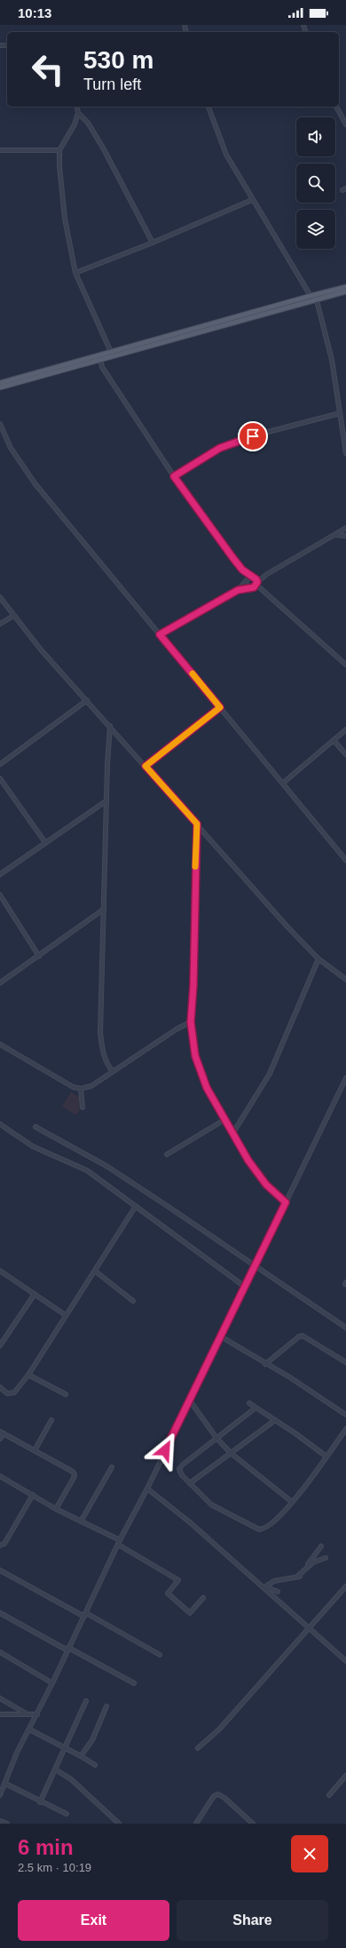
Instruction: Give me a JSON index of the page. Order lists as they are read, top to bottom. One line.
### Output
{"page":{"status":"10:13","turn":["530 m","Turn left"],"heading":["6 min","2.5 km · 10:19"],"buttons":["Exit","Share"]}}
